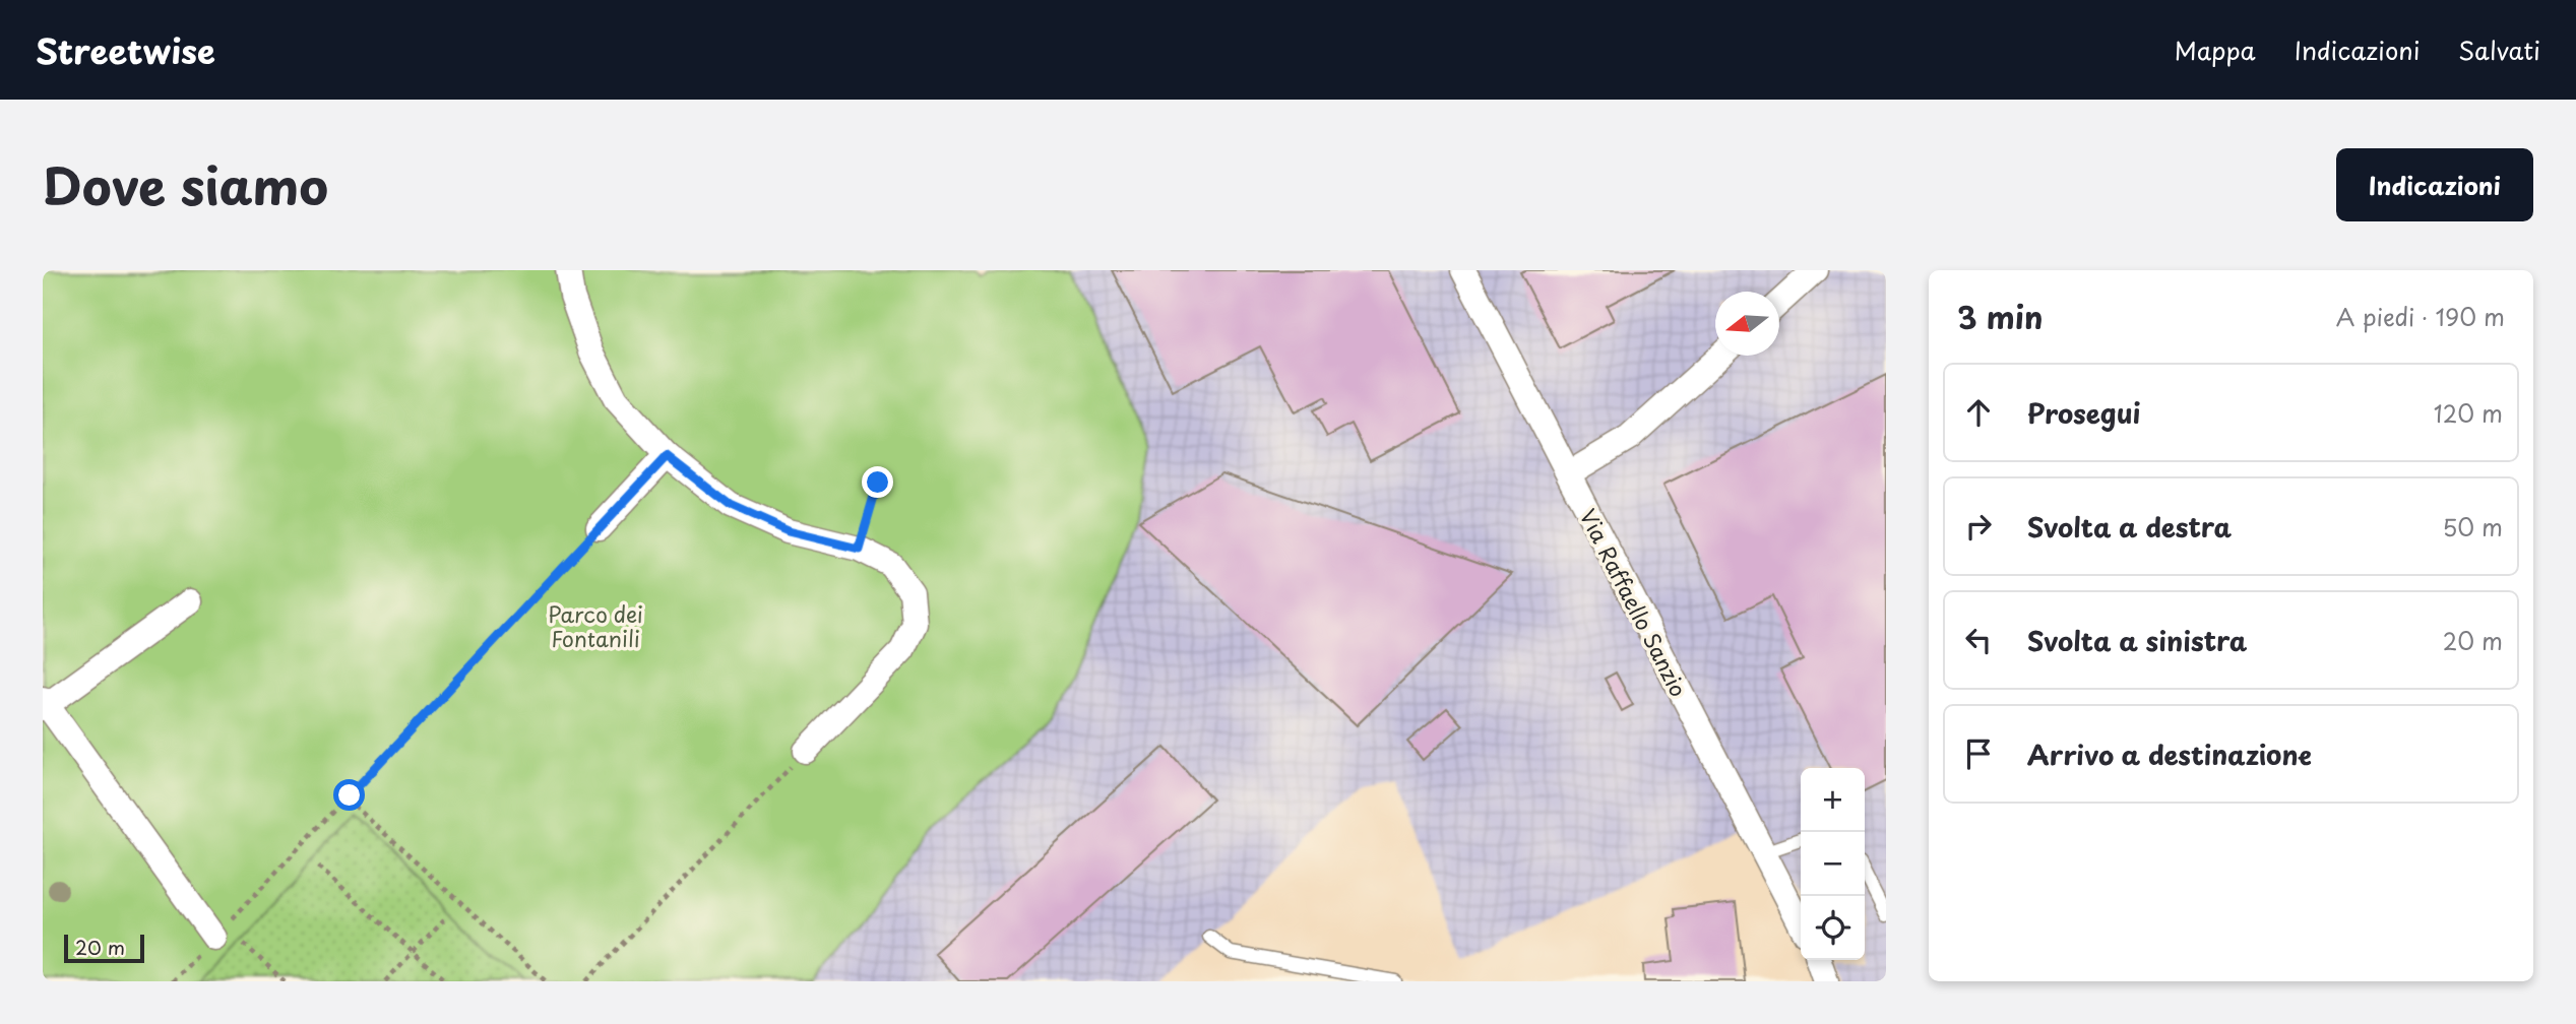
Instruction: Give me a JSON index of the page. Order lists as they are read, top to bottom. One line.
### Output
{"streets":{"street":["Via Raffaello Sanzio"]},"parks":["Parco dei Fontanili"],"scale_bar":"20 m","north":"left","page":{"header":"Streetwise","nav":["Mappa","Indicazioni","Salvati"],"title":"Dove siamo","buttons":"Indicazioni","heading":["3 min","A piedi · 190 m"],"list":[["Prosegui","120 m"],["Svolta a destra","50 m"],["Svolta a sinistra","20 m"],"Arrivo a destinazione"],"map_buttons":["+","−"],"scale":"20 m"}}
